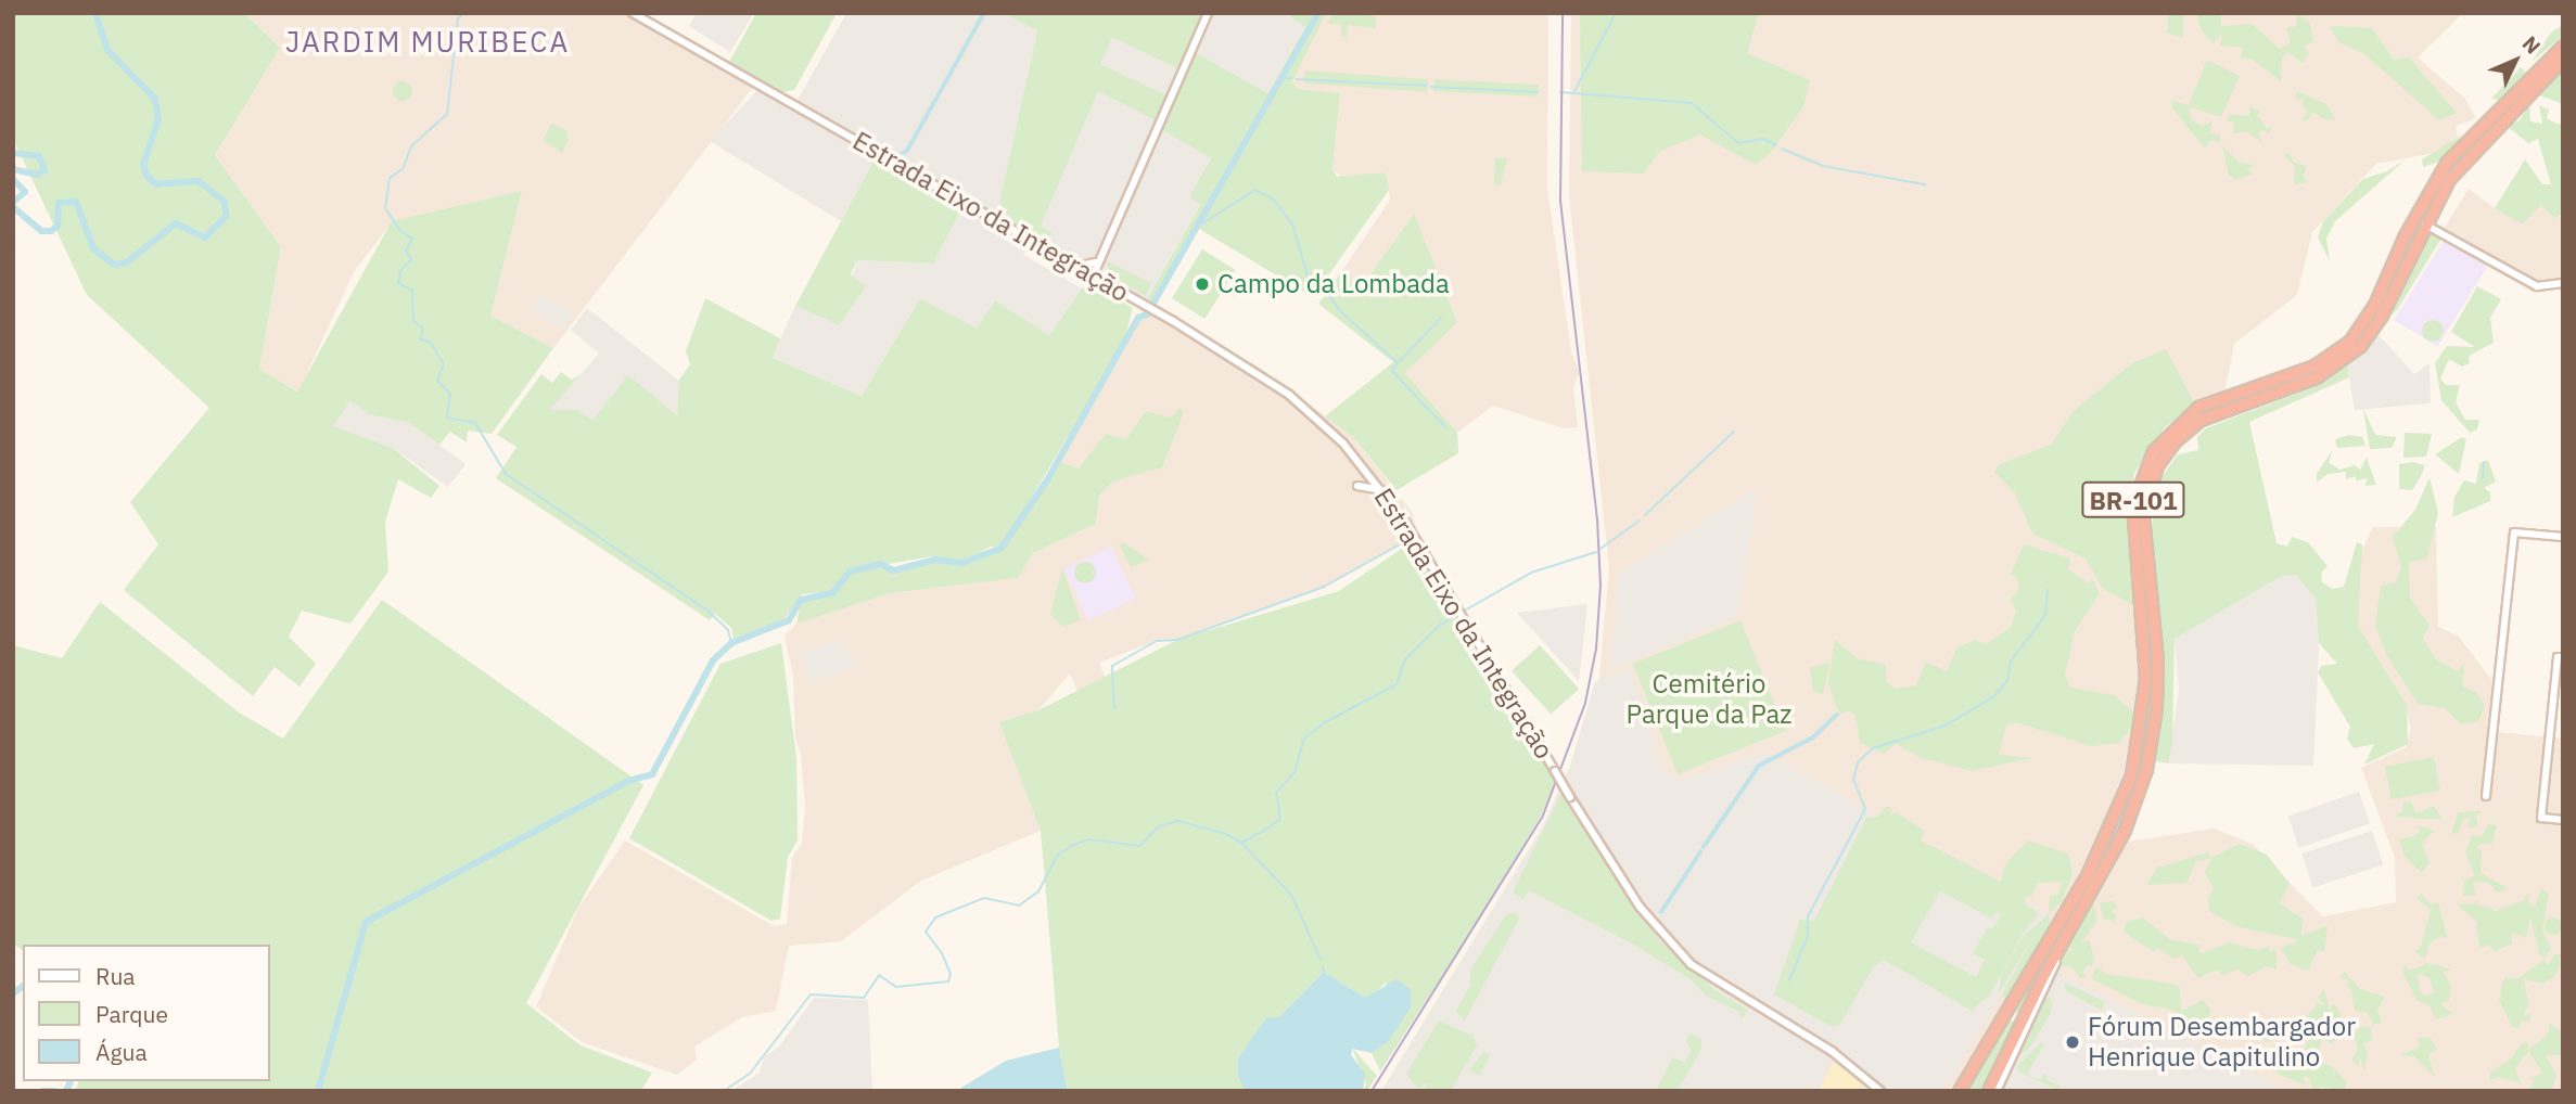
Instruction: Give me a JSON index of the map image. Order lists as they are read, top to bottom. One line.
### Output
{"streets":{"highway":["BR-101"],"main road":["Estrada Eixo da Integração"]},"districts":["JARDIM MURIBECA"],"parks":["Cemitério Parque da Paz"],"places":["Campo da Lombada","Fórum Desembargador Henrique Capitulino"],"legend":["Rua","Parque","Água"],"north":"top right"}
